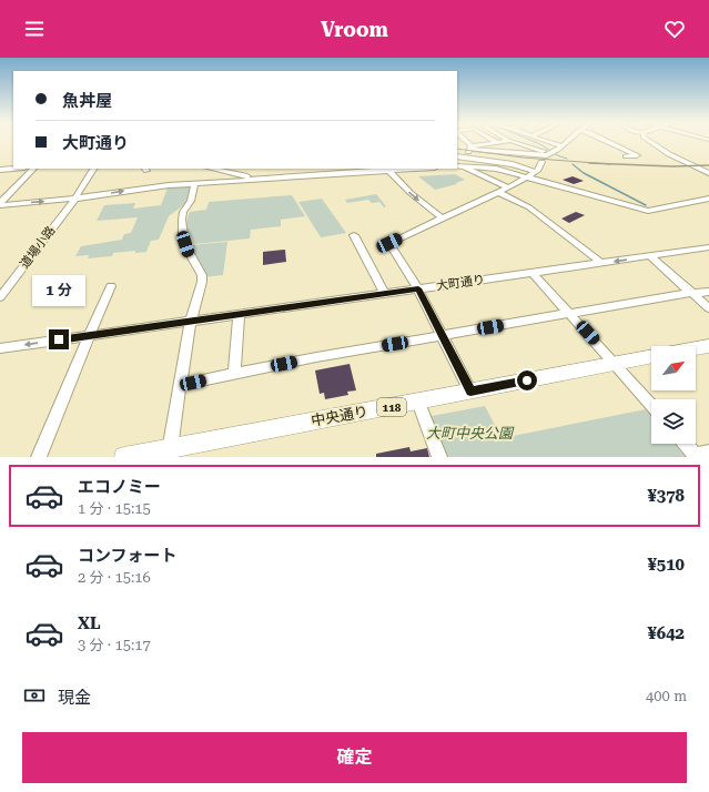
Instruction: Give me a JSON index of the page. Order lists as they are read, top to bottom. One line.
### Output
{"streets":{"highway":["118","中央通り"],"street":["道場小路","大町通り"]},"parks":["大町中央公園"],"north":"top right","page":{"header":"Vroom","banner":["魚丼屋","大町通り"],"bubble":"1 分","list":[{"name":"エコノミー","note":"1 分 · 15:15","value":"¥378"},{"name":"コンフォート","note":"2 分 · 15:16","value":"¥510"},{"name":"XL","note":"3 分 · 15:17","value":"¥642"}],"pay":["現金","400 m"],"buttons":"確定"}}
